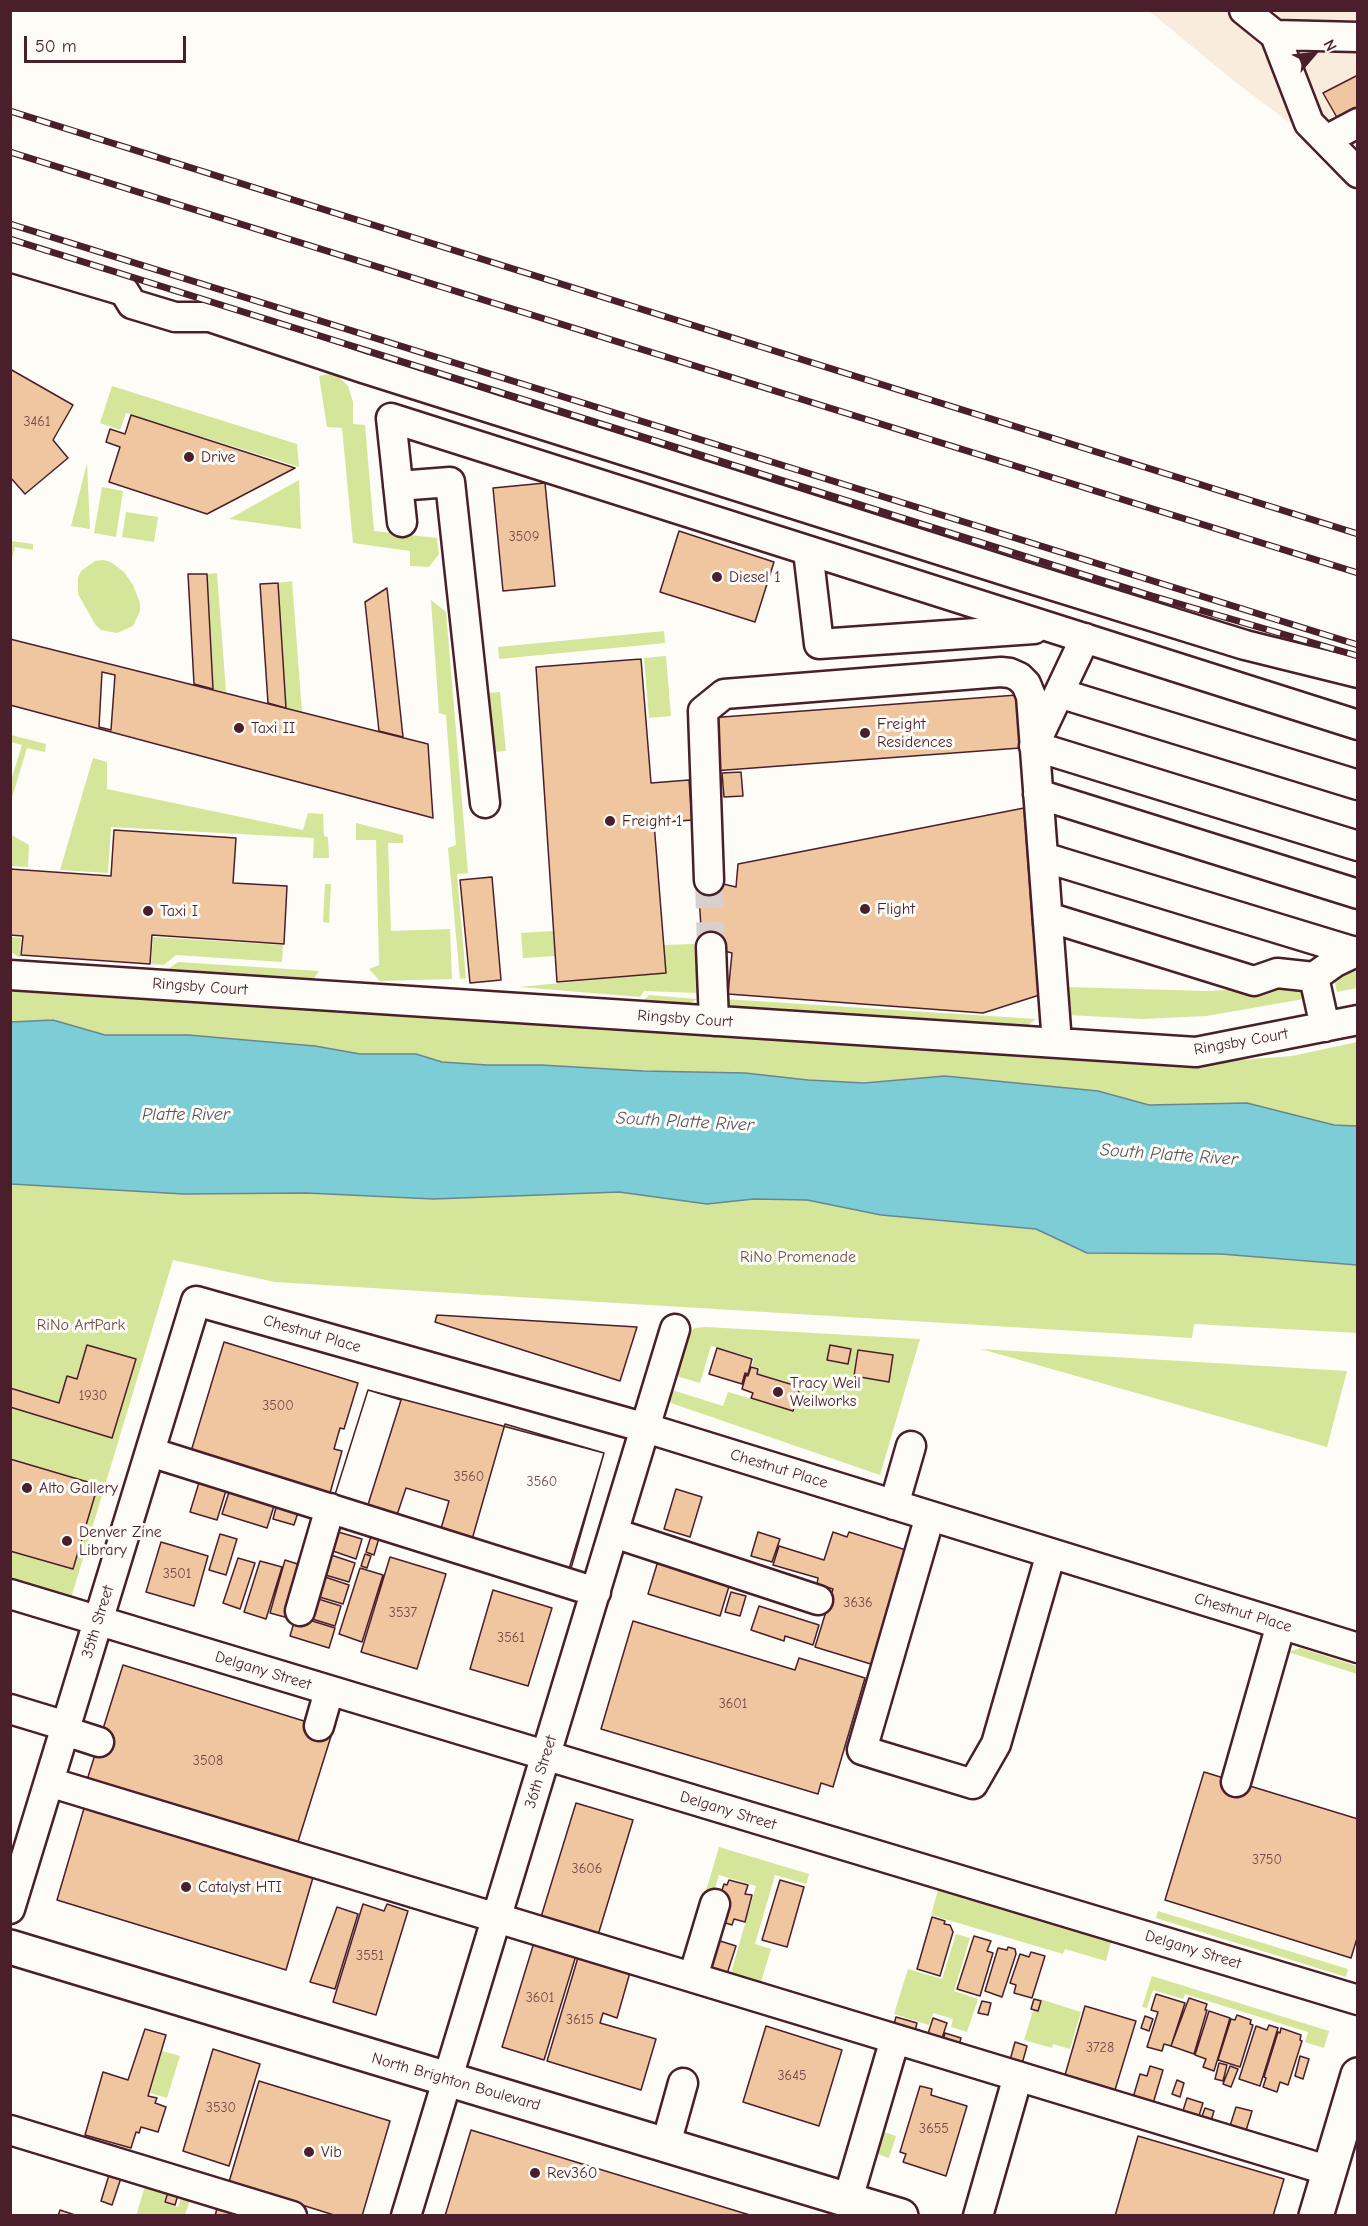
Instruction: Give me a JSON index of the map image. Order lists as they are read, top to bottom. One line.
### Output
{"streets":{"main road":["North Brighton Boulevard"],"street":["Ringsby Court","Chestnut Place","35th Street","Delgany Street","36th Street"]},"crossings":[["Chestnut Place","35th Street"],["Chestnut Place","36th Street"],["35th Street","Delgany Street"],["Delgany Street","36th Street"],["36th Street","North Brighton Boulevard"]],"water":["Platte River","South Platte River"],"parks":["RiNo Promenade","RiNo ArtPark"],"places":["Drive","Diesel 1","Taxi II","Freight Residences","Freight 1","Flight","Taxi I","Tracy Weil Weilworks","Alto Gallery","Denver Zine Library","Catalyst HTI","Vib","Rev360"],"house_numbers":["3461","3509","1930","3500","3560","3560","3501","3636","3537","3561","3601","3508","3750","3606","3551","3601","3615","3728","3645","3530","3655"],"scale_bar":"50 m","north":"top right"}
